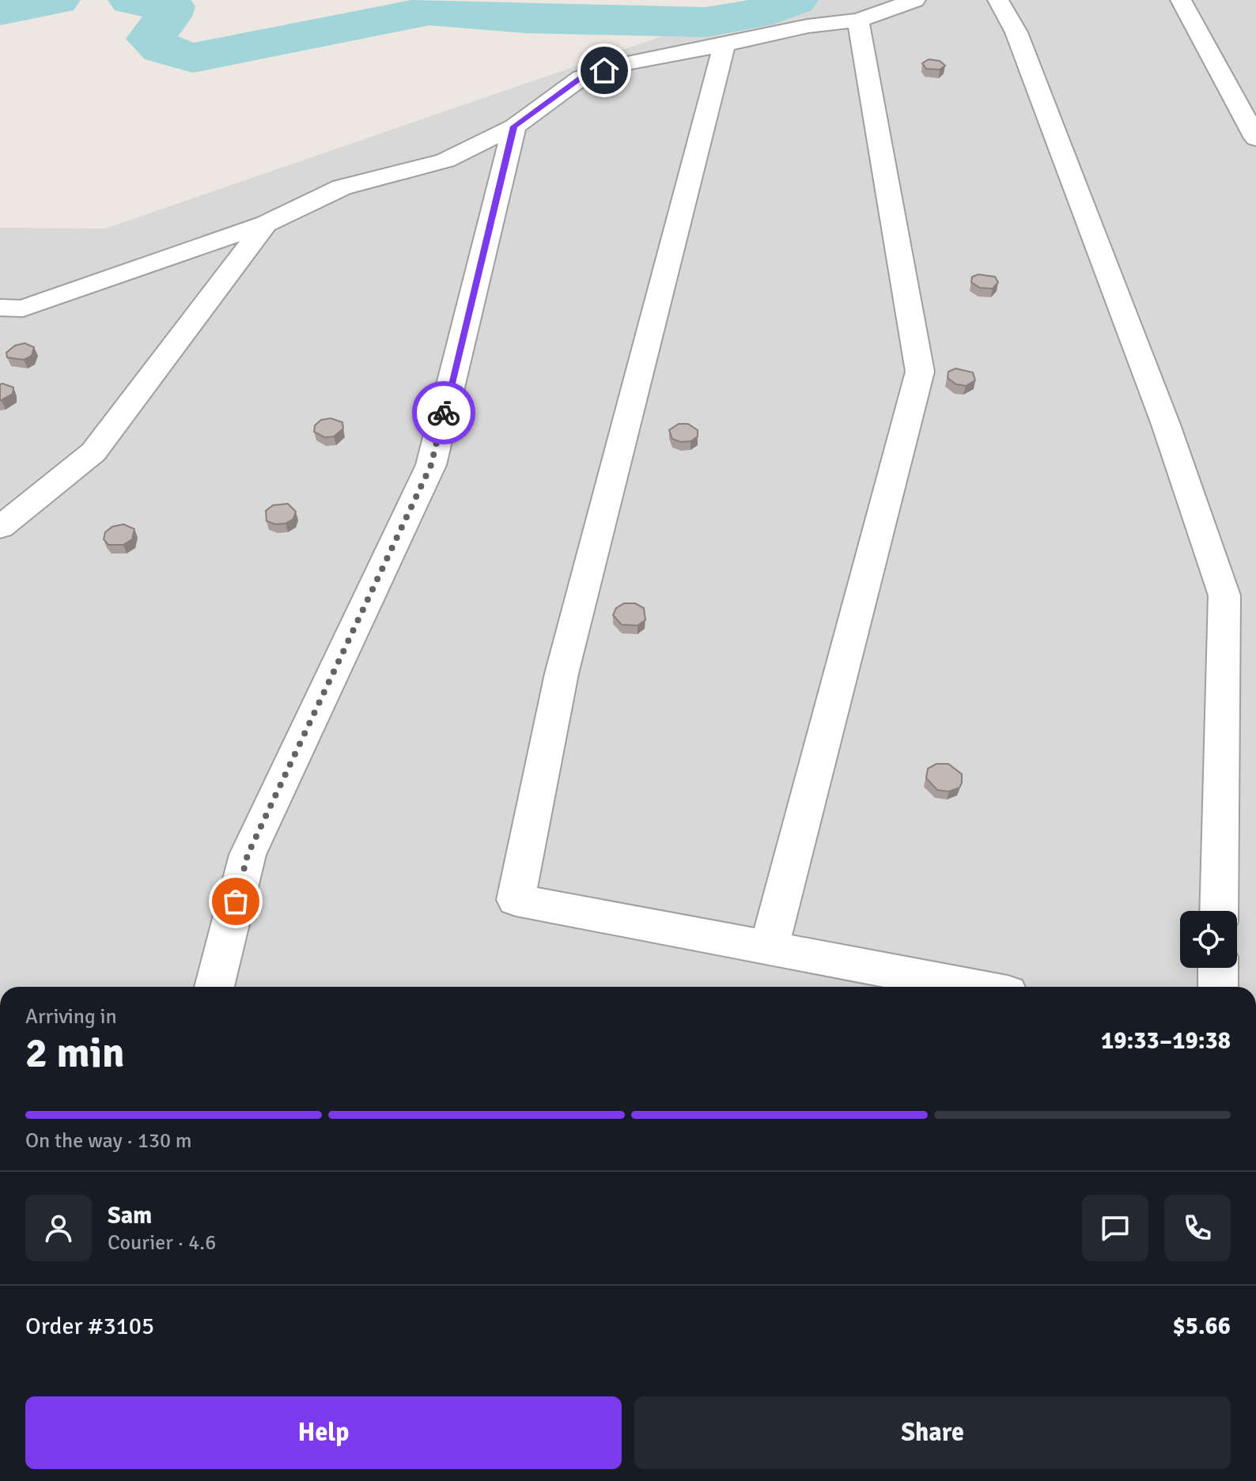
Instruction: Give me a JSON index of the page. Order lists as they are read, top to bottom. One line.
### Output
{"page":{"heading":["2 min","Arriving in","19:33–19:38"],"panel":["Sam","Courier · 4.6","Order #3105","$5.66"],"bar":"On the way · 130 m","buttons":["Help","Share"]}}
